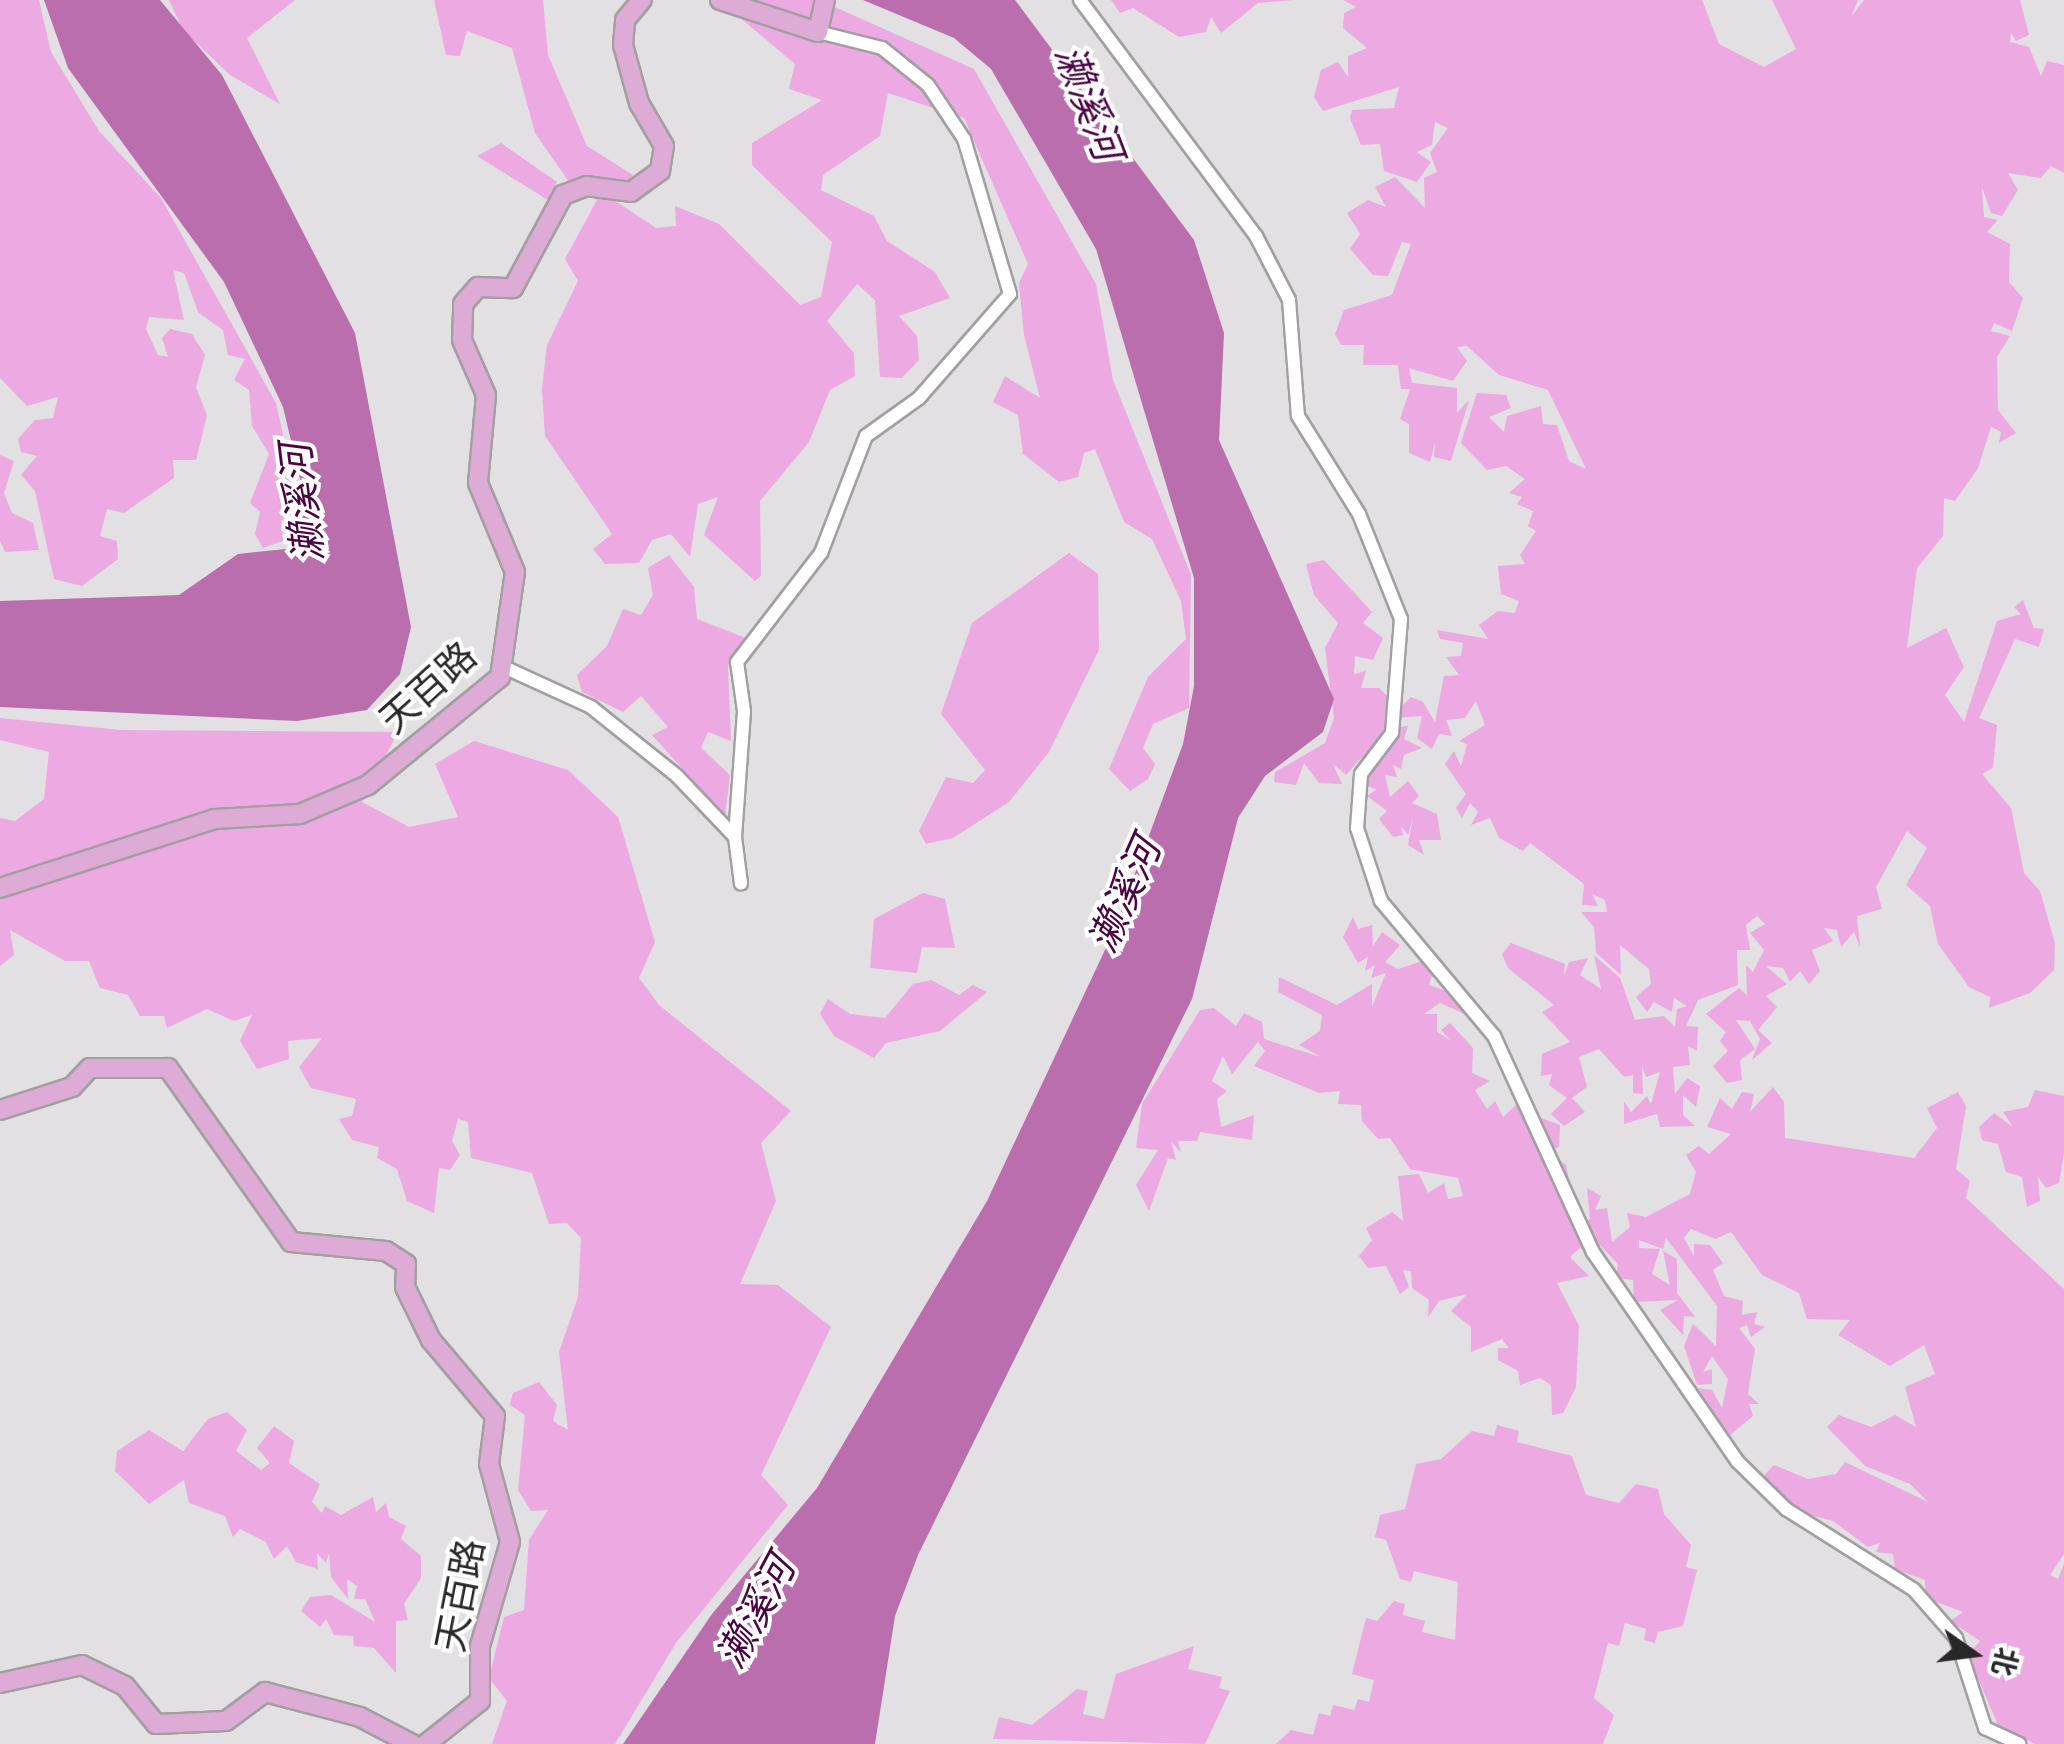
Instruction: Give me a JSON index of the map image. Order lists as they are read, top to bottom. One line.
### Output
{"streets":{"main road":["天百路"]},"water":["濑溪河"],"north":"right"}
